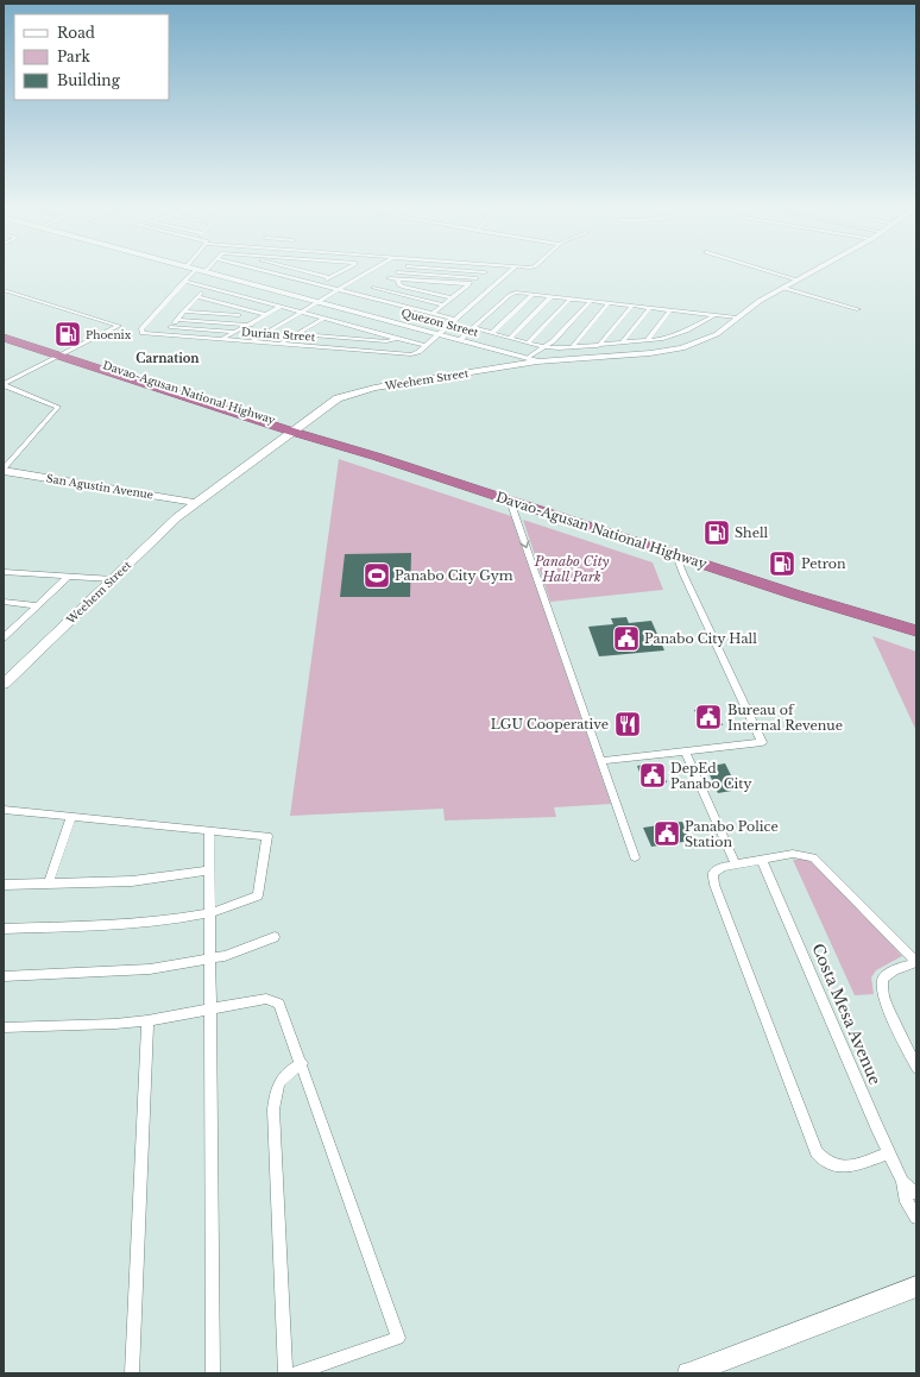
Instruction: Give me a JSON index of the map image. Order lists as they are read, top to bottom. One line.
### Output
{"streets":{"highway":["Davao-Agusan National Highway"],"street":["Quezon Street","Durian Street","Weehem Street","San Agustin Avenue","Costa Mesa Avenue"]},"crossings":[["Quezon Street","Weehem Street"],["Weehem Street","Davao-Agusan National Highway"],["Weehem Street","San Agustin Avenue"]],"districts":["Carnation"],"parks":["Panabo City Hall Park"],"places":{"fuel station":["Phoenix","Shell","Petron"],"sports":["Panabo City Gym"],"public building":["Panabo City Hall","Bureau of Internal Revenue","DepEd Panabo City","Panabo Police Station"],"restaurant":["LGU Cooperative"]},"legend":["Road","Park","Building"]}
